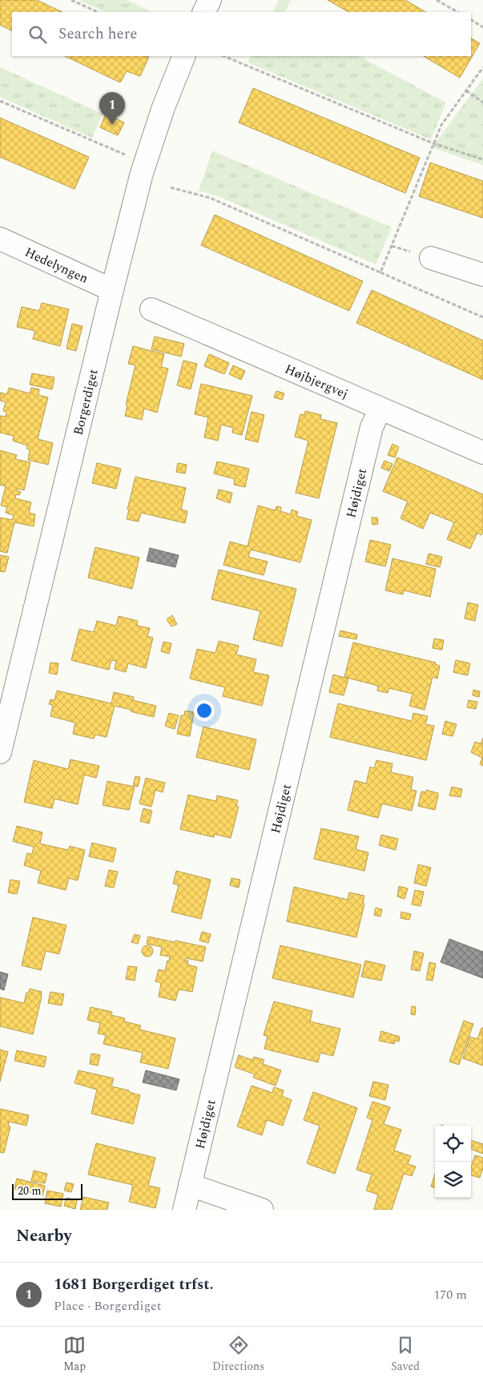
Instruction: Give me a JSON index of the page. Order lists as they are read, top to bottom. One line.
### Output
{"streets":{"street":["Hedelyngen","Højbjergvej","Borgerdiget","Højdiget"]},"crossings":[["Hedelyngen","Borgerdiget"],["Højbjergvej","Højdiget"]],"scale_bar":"20 m","page":{"search":"Search here","pins":"1","scale":"20 m","heading":"Nearby","list":[{"mark":"1","name":"1681 Borgerdiget trfst.","note":"Place · Borgerdiget","value":"170 m"}],"nav":["Map","Directions","Saved"]}}
